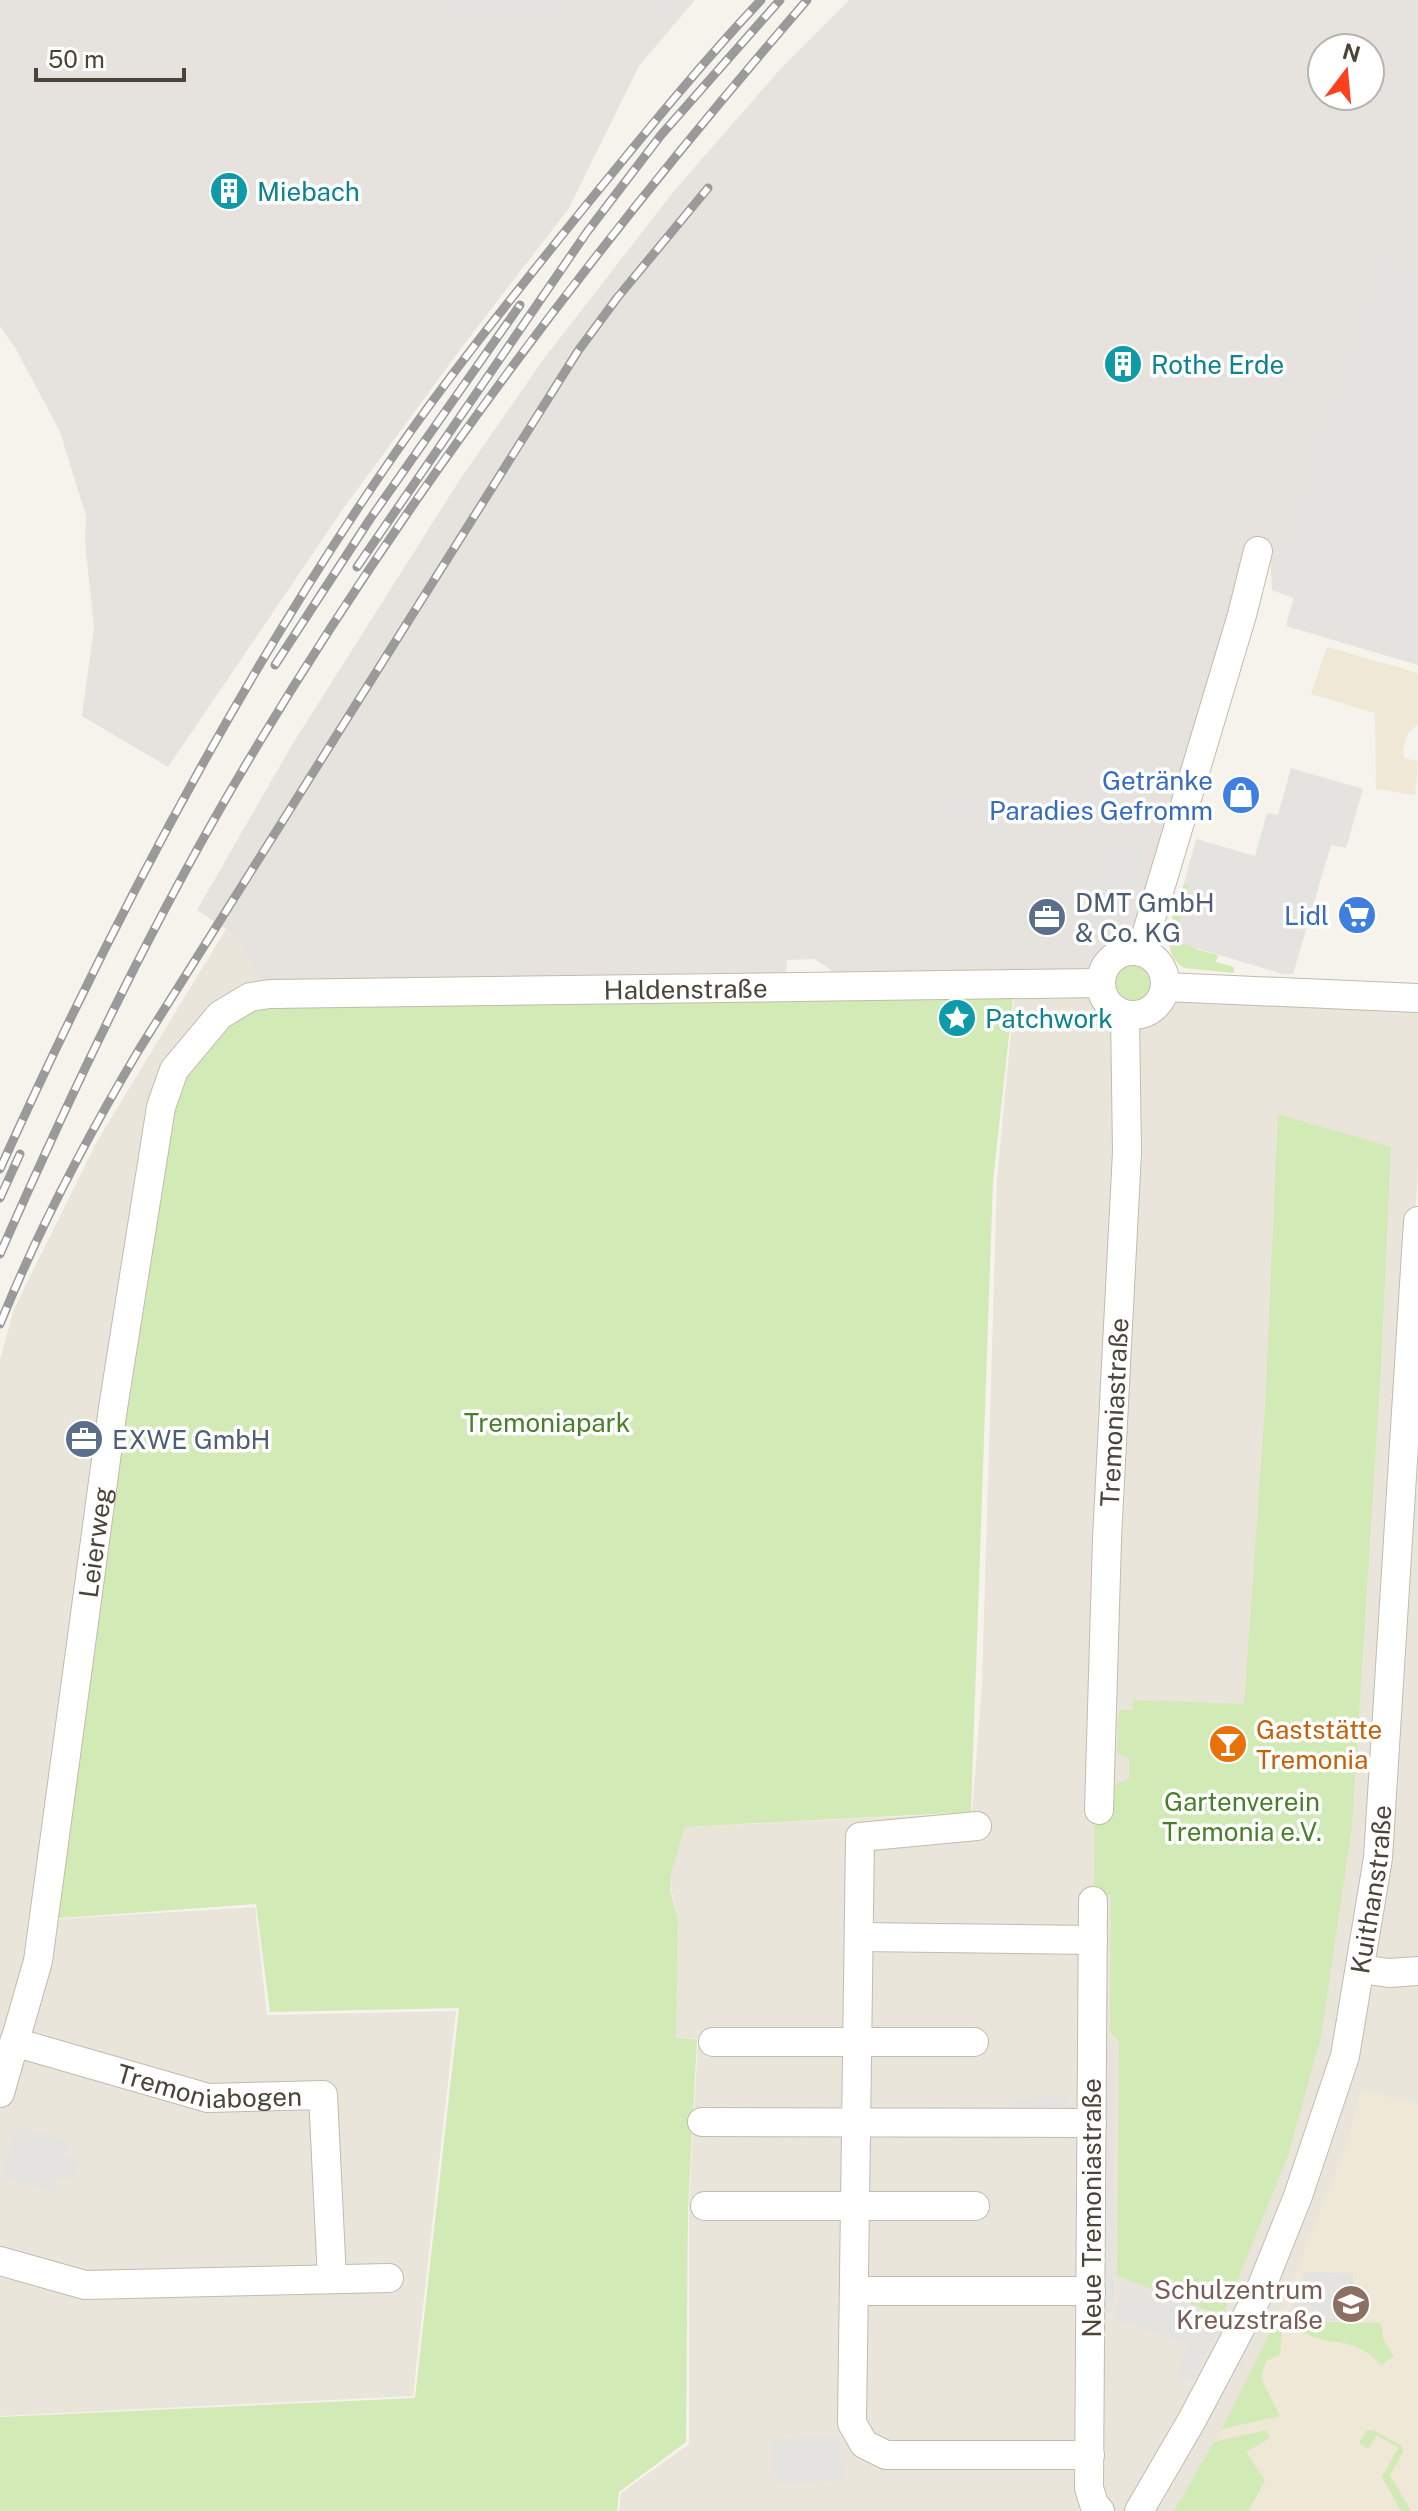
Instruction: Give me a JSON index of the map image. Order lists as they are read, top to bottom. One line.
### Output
{"streets":{"street":["Haldenstraße","Tremoniastraße","Leierweg","Kuithanstraße","Tremoniabogen","Neue Tremoniastraße"]},"crossings":[["Haldenstraße","Tremoniastraße"],["Haldenstraße","Leierweg"],["Leierweg","Tremoniabogen"]],"parks":["Tremoniapark","Gartenverein Tremonia e.V."],"places":{"building":["Miebach","Rothe Erde"],"shop":["Getränke Paradies Gefromm"],"supermarket":["Lidl"],"office":["DMT GmbH & Co. KG","EXWE GmbH"],"place":["Patchwork"],"bar":["Gaststätte Tremonia"],"school or university":["Schulzentrum Kreuzstraße"]},"scale_bar":"50 m","north":"top"}
